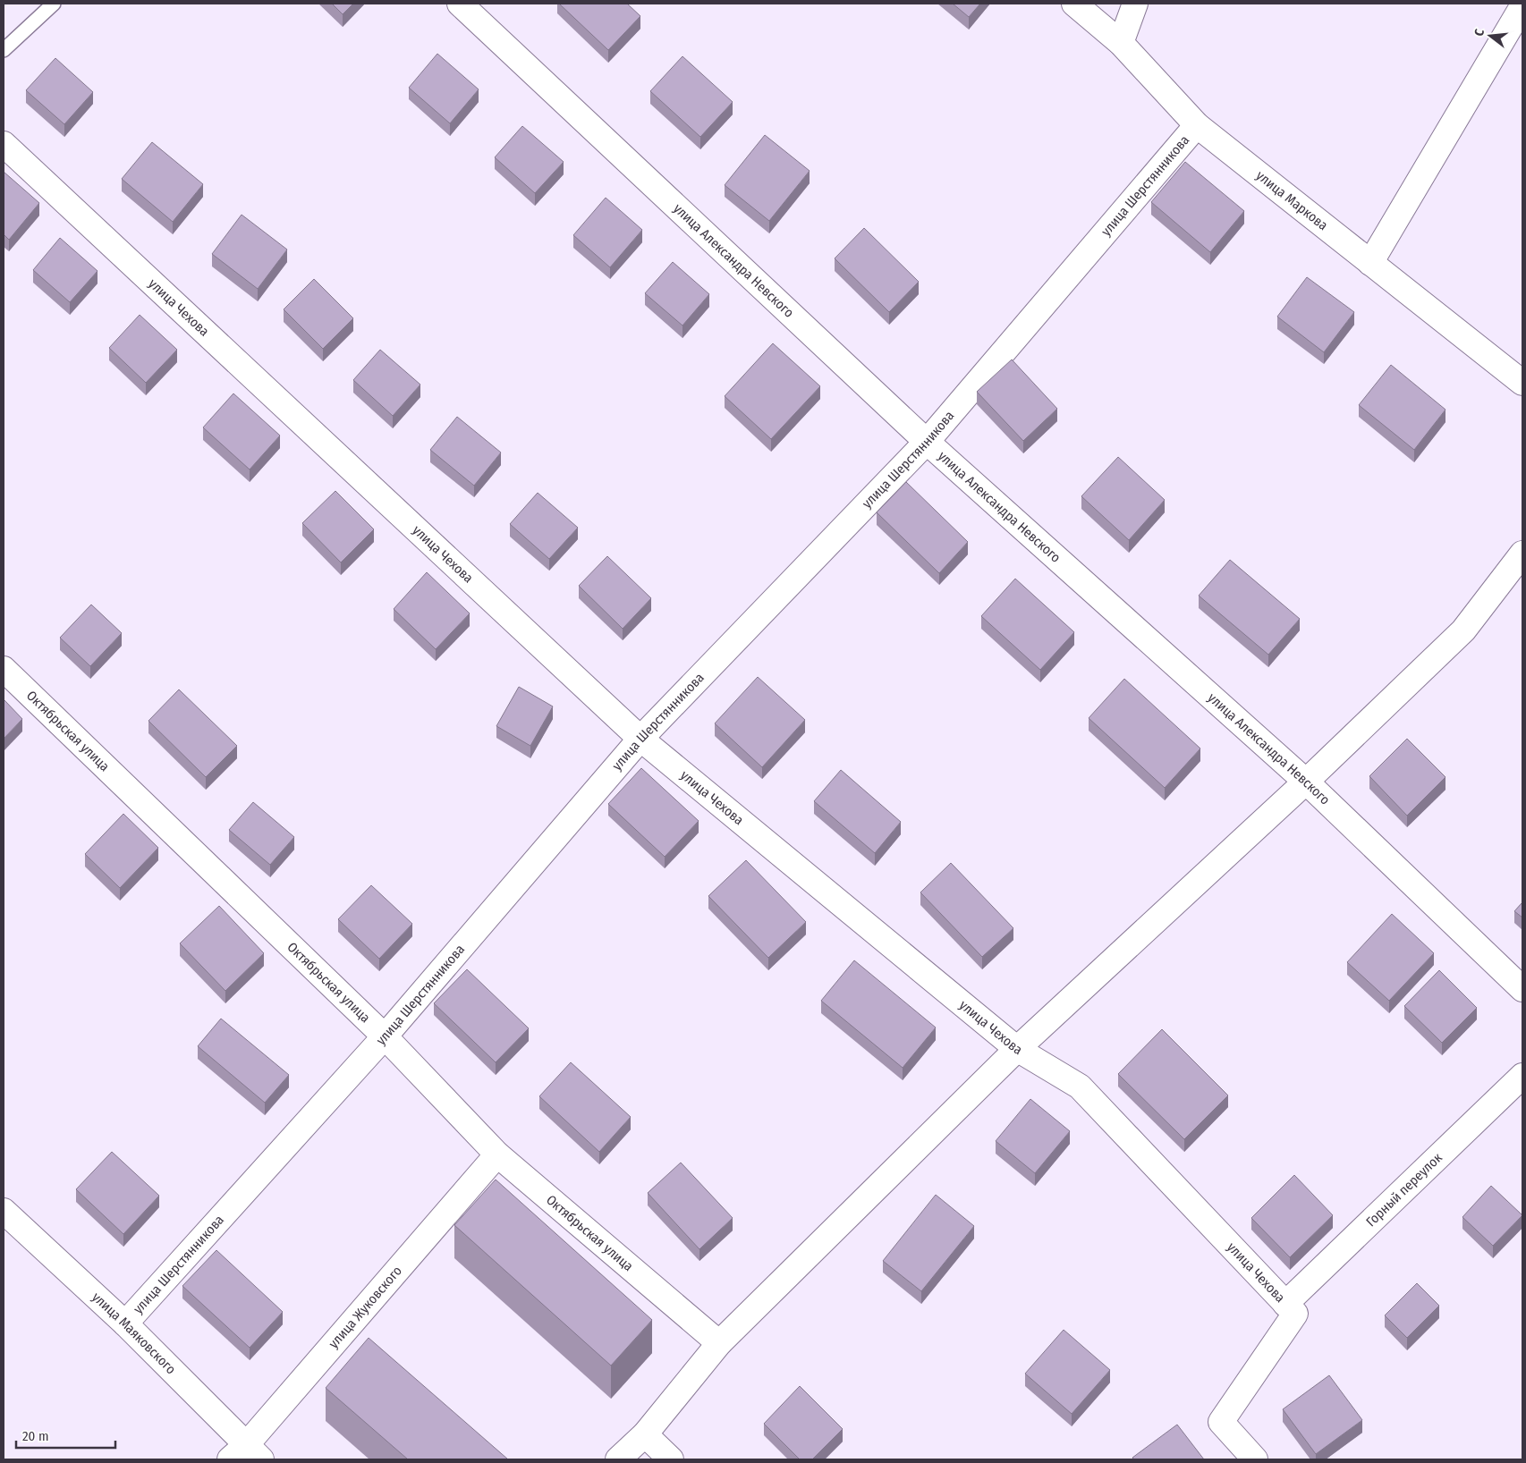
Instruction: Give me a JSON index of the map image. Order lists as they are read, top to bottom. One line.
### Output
{"streets":{"street":["улица Шерстянникова","улица Маркова","улица Александра Невского","улица Чехова","Октябрьская улица","Горный переулок","улица Жуковского","улица Маяковского"]},"crossings":[["улица Шерстянникова","улица Маркова"],["улица Шерстянникова","улица Александра Невского"],["улица Шерстянникова","улица Чехова"],["улица Шерстянникова","Октябрьская улица"],["улица Шерстянникова","улица Маяковского"],["улица Чехова","Горный переулок"],["Октябрьская улица","улица Жуковского"],["улица Жуковского","улица Маяковского"]],"scale_bar":"20 m","north":"left"}
